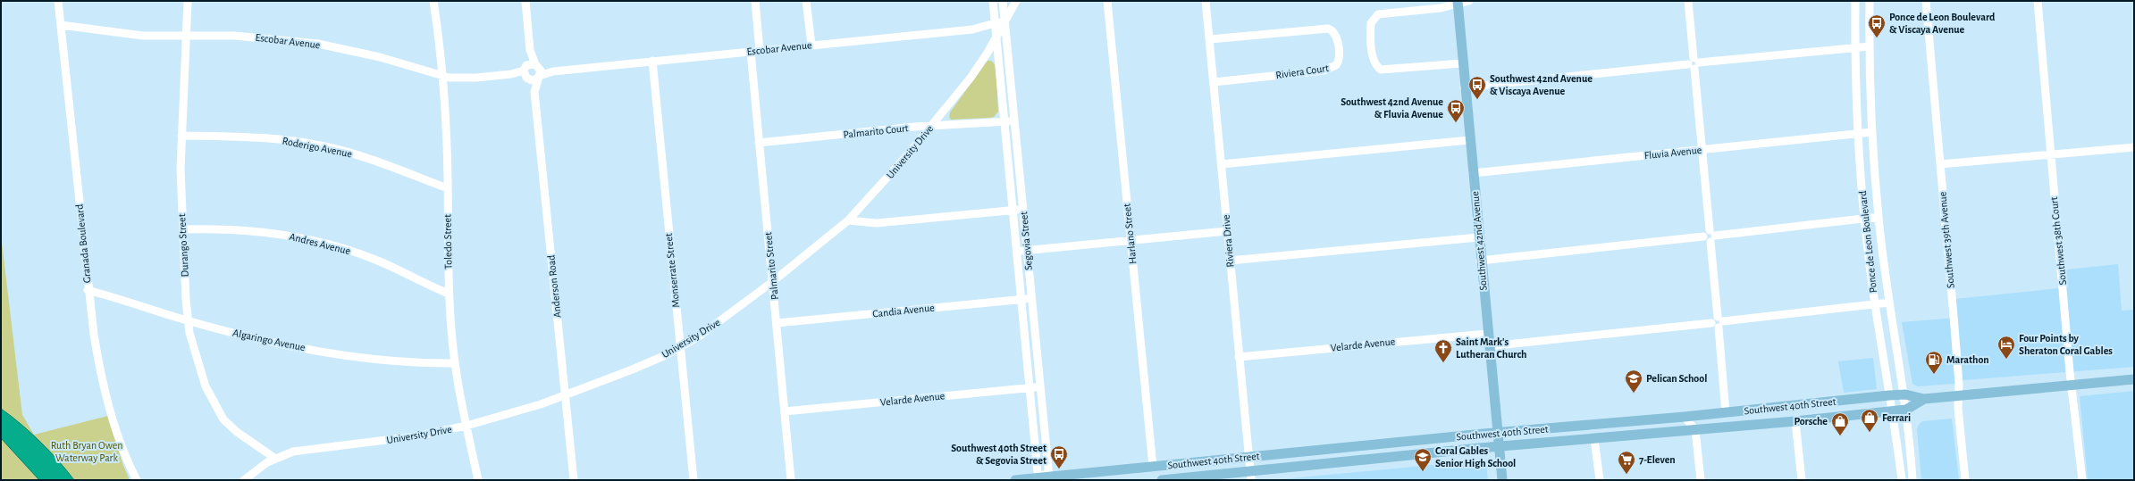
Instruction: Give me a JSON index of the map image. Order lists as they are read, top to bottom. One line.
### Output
{"streets":{"main road":["Southwest 42nd Avenue","Southwest 40th Street"],"street":["Escobar Avenue","Riviera Court","Palmarito Court","Roderigo Avenue","University Drive","Fluvia Avenue","Harlano Street","Southwest 39th Avenue","Segovia Street","Riviera Drive","Southwest 38th Court","Toledo Street","Ponce de Leon Boulevard","Granada Boulevard","Andres Avenue","Durango Street","Palmarito Street","Monserrate Street","Anderson Road","Candia Avenue","Algaringo Avenue","Velarde Avenue"]},"crossings":[["Escobar Avenue","University Drive"],["Escobar Avenue","Segovia Street"],["Escobar Avenue","Toledo Street"],["Escobar Avenue","Granada Boulevard"],["Escobar Avenue","Durango Street"],["Escobar Avenue","Palmarito Street"],["Escobar Avenue","Monserrate Street"],["Escobar Avenue","Anderson Road"],["Riviera Court","Riviera Drive"],["Palmarito Court","University Drive"],["Palmarito Court","Segovia Street"],["Palmarito Court","Palmarito Street"],["Roderigo Avenue","Toledo Street"],["Roderigo Avenue","Durango Street"],["University Drive","Segovia Street"],["University Drive","Toledo Street"],["University Drive","Durango Street"],["University Drive","Palmarito Street"],["University Drive","Monserrate Street"],["University Drive","Anderson Road"],["Fluvia Avenue","Southwest 42nd Avenue"],["Fluvia Avenue","Ponce de Leon Boulevard"],["Harlano Street","Southwest 40th Street"],["Southwest 39th Avenue","Southwest 40th Street"],["Segovia Street","Candia Avenue"],["Segovia Street","Velarde Avenue"],["Segovia Street","Southwest 40th Street"],["Riviera Drive","Velarde Avenue"],["Riviera Drive","Southwest 40th Street"],["Southwest 42nd Avenue","Velarde Avenue"],["Southwest 42nd Avenue","Southwest 40th Street"],["Southwest 38th Court","Southwest 40th Street"],["Toledo Street","Andres Avenue"],["Toledo Street","Algaringo Avenue"],["Ponce de Leon Boulevard","Southwest 40th Street"],["Granada Boulevard","Algaringo Avenue"],["Andres Avenue","Durango Street"],["Durango Street","Algaringo Avenue"],["Palmarito Street","Candia Avenue"],["Palmarito Street","Velarde Avenue"]],"parks":["Ruth Bryan Owen Waterway Park"],"places":{"bus stop":["Ponce de Leon Boulevard & Viscaya Avenue","Southwest 42nd Avenue & Viscaya Avenue","Southwest 42nd Avenue & Fluvia Avenue","Southwest 40th Street & Segovia Street"],"hotel":["Four Points by Sheraton Coral Gables"],"church":["Saint Mark's Lutheran Church"],"fuel station":["Marathon"],"school or university":["Pelican School","Coral Gables Senior High School"],"shop":["Ferrari","Porsche"],"supermarket":["7-Eleven"]}}
